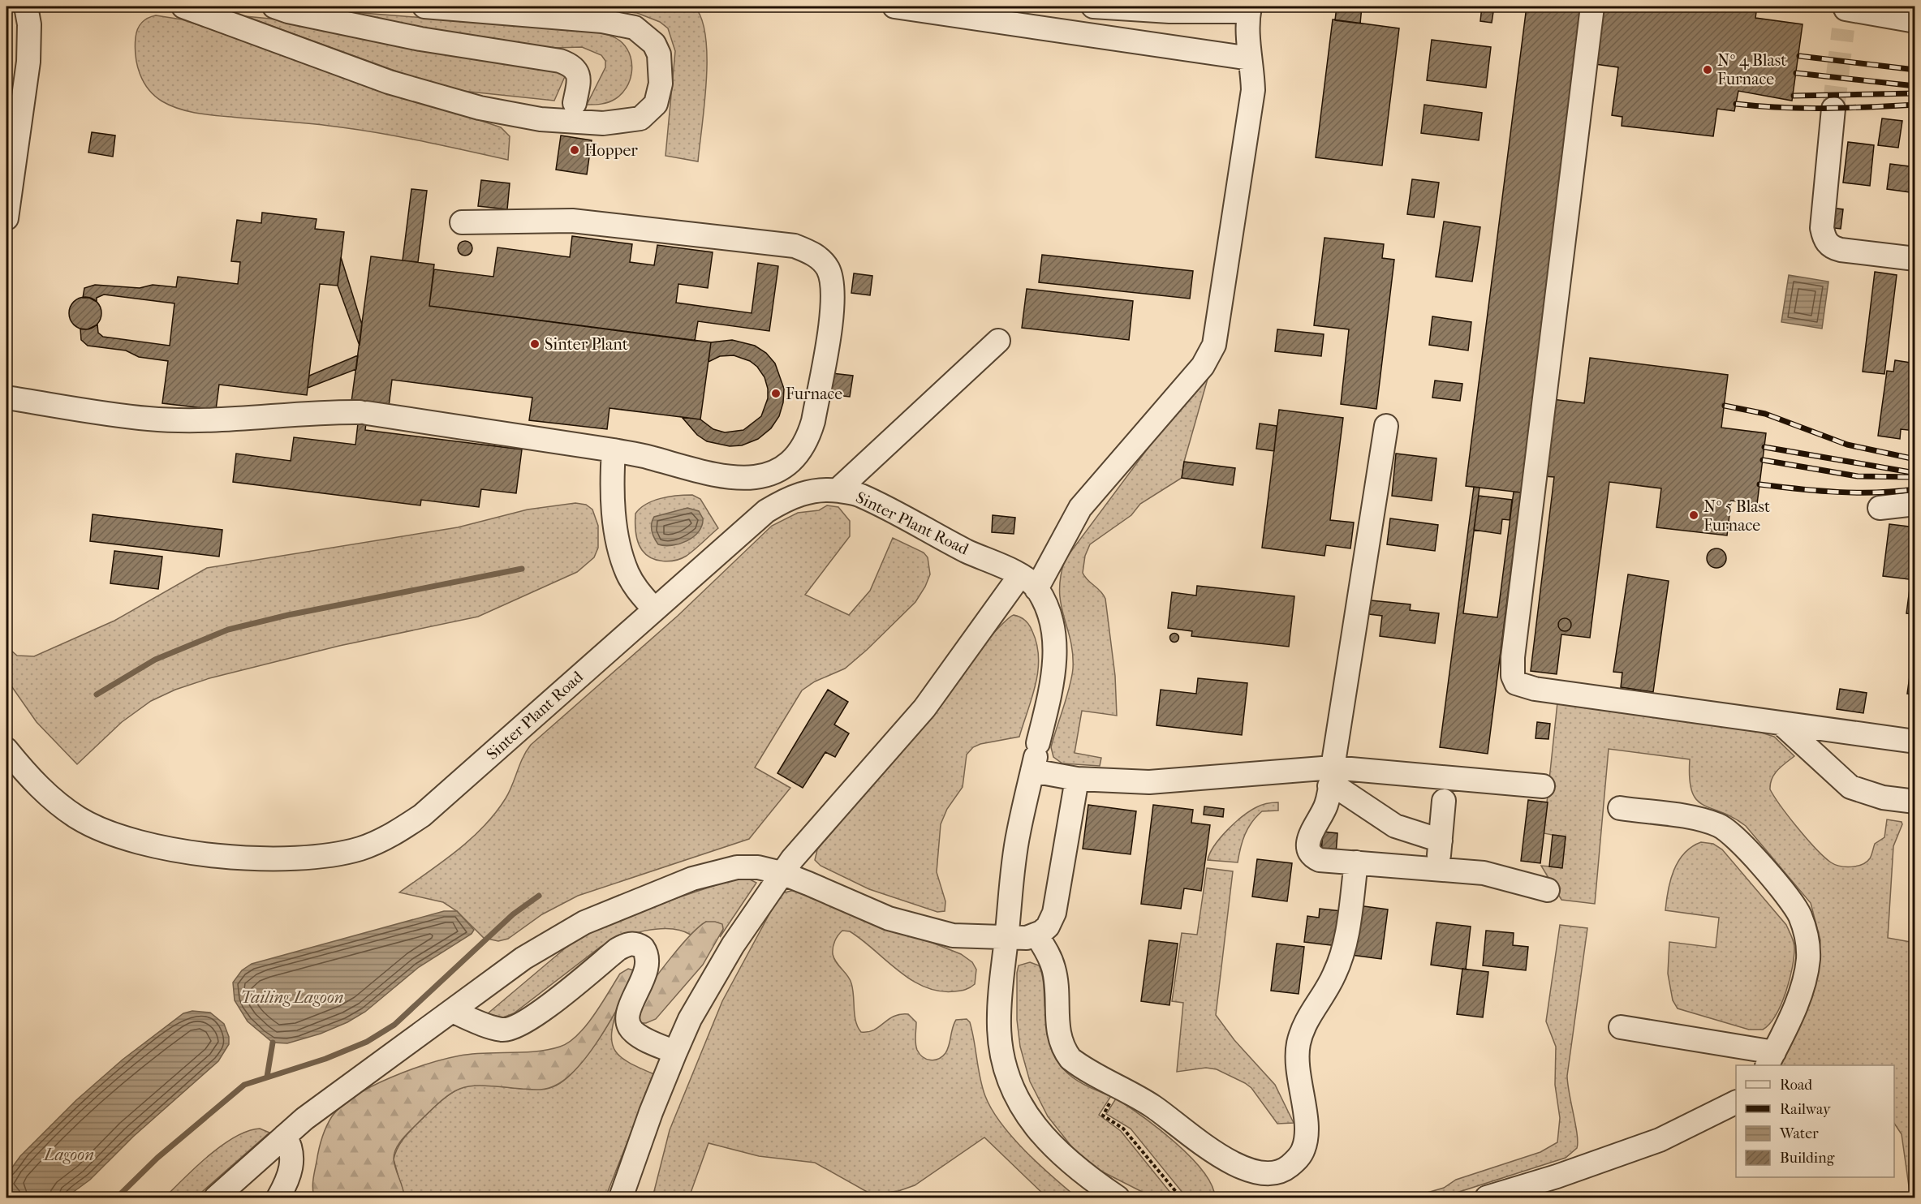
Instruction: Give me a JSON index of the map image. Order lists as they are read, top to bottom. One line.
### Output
{"streets":{"lane":["Sinter Plant Road"]},"water":["Tailing Lagoon","Lagoon"],"places":["Nº 4 Blast Furnace","Hopper","Sinter Plant","Furnace","Nº 5 Blast Furnace"],"legend":["Road","Railway","Water","Building"]}
